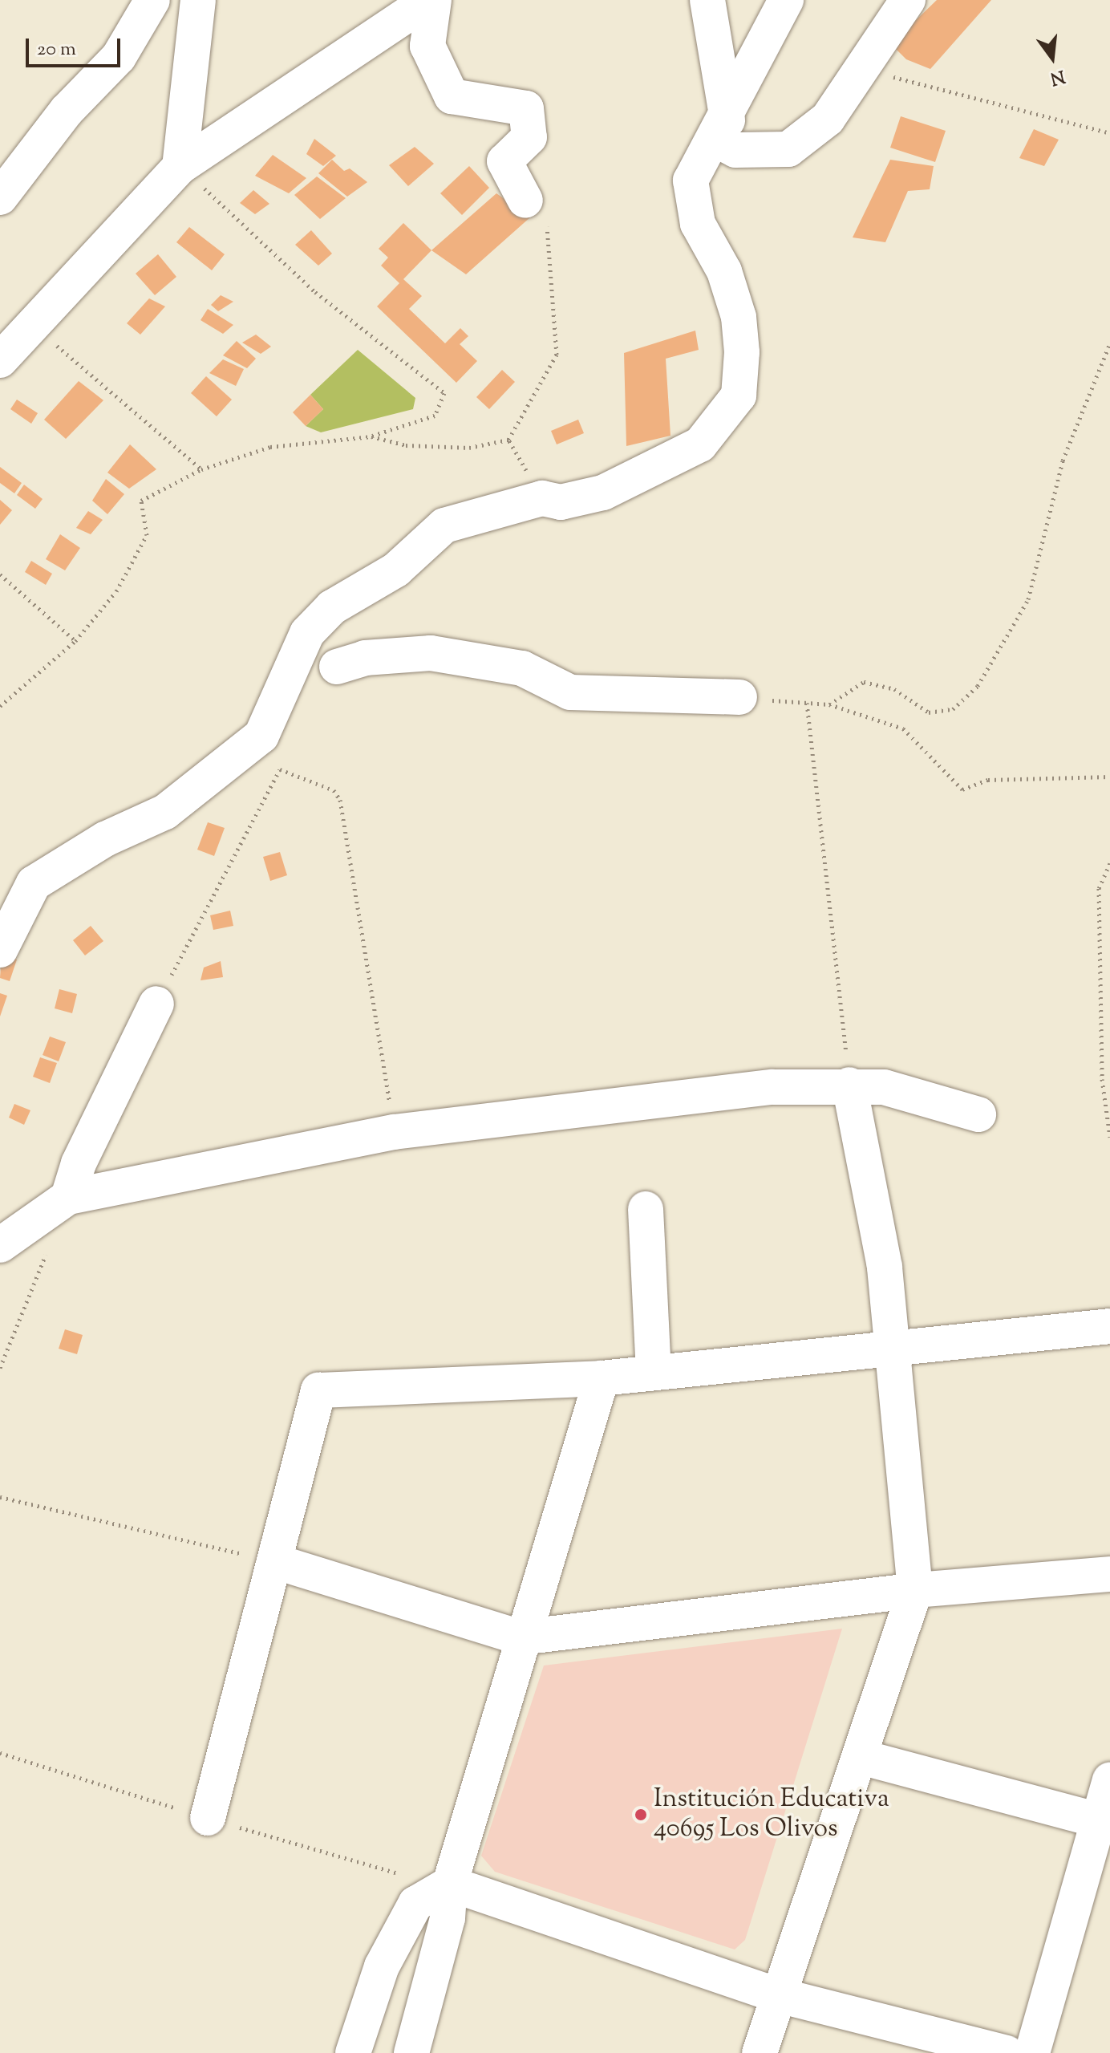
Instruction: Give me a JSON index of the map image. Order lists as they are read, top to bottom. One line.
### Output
{"places":["Institución Educativa 40695 Los Olivos"],"scale_bar":"20 m","north":"bottom"}
